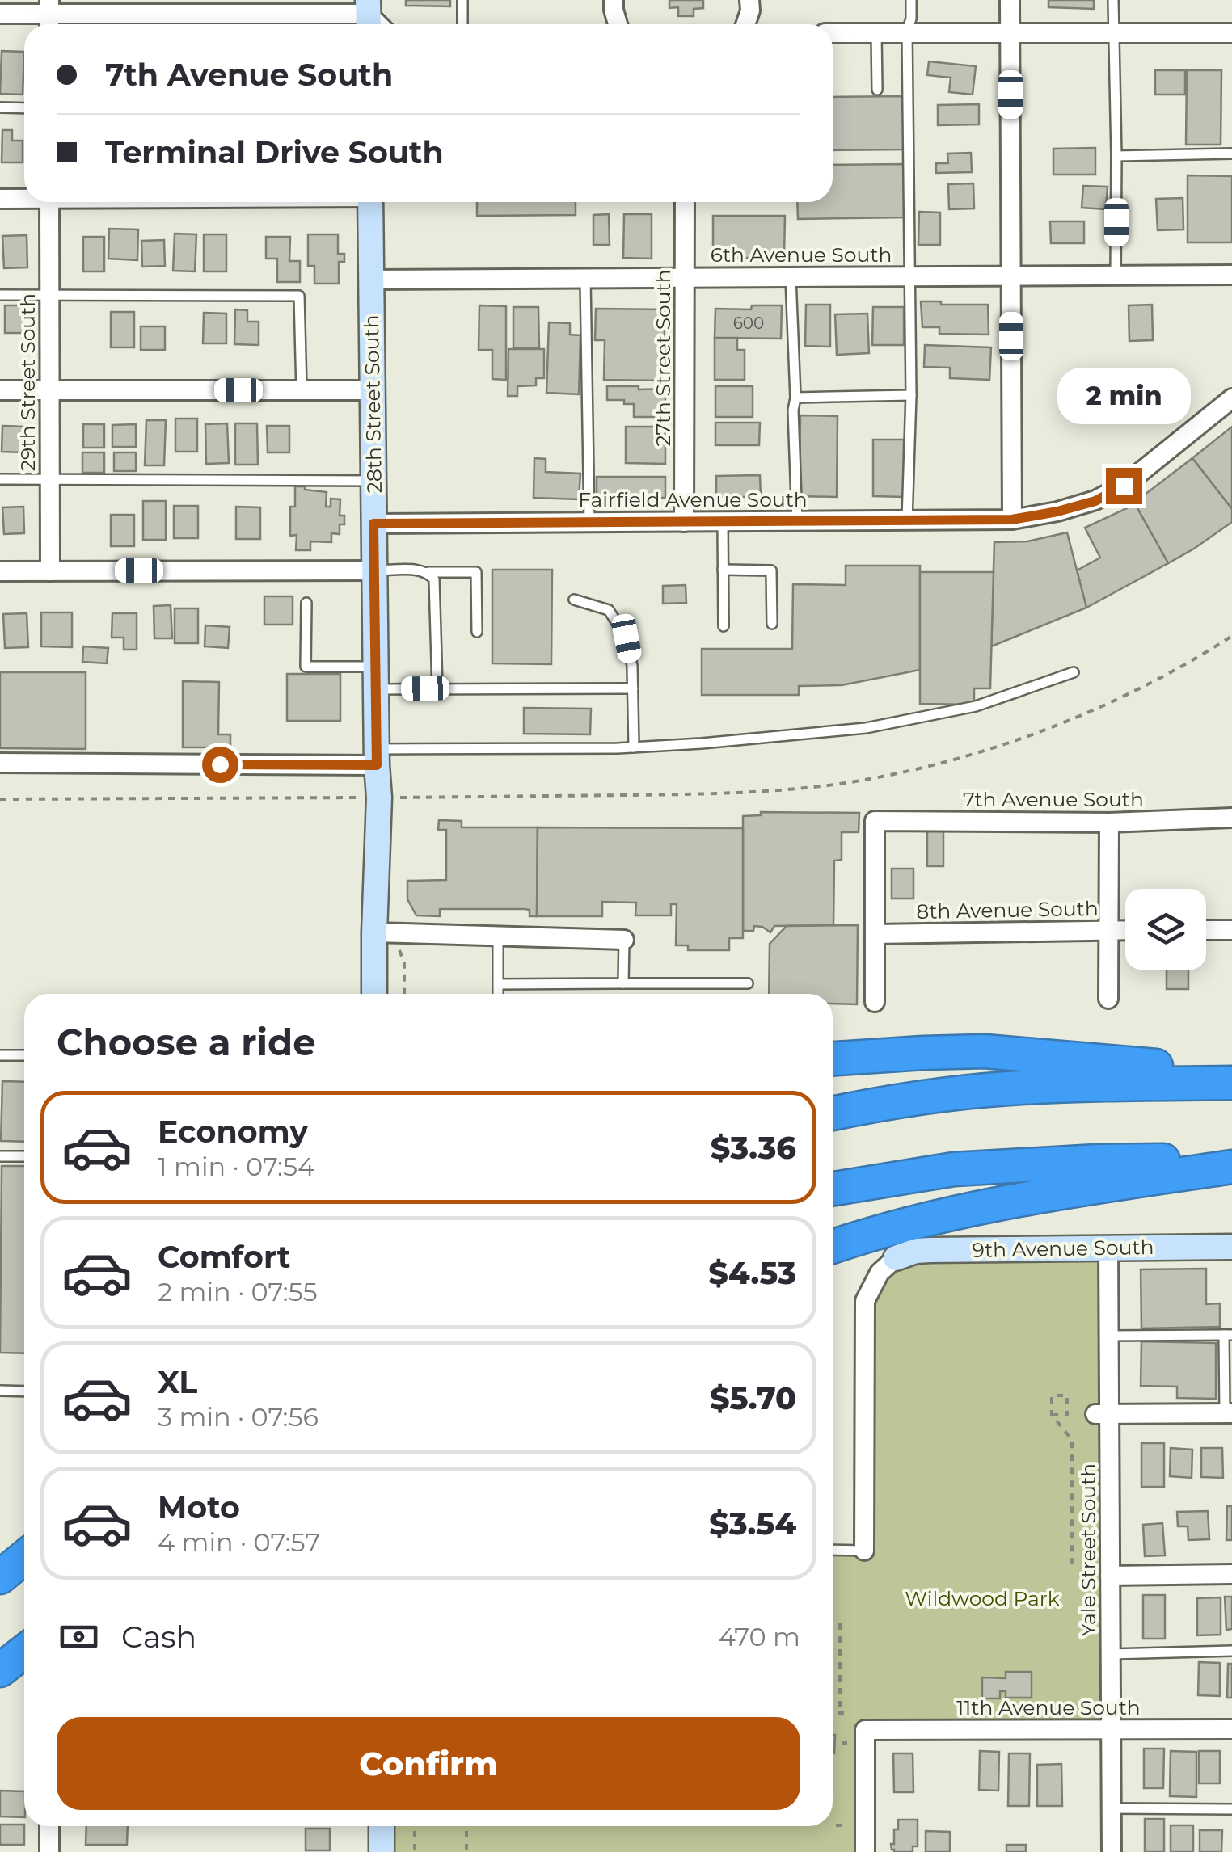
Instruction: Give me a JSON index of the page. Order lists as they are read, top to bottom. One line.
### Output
{"streets":{"street":["6th Avenue South","27th Street South","29th Street South","28th Street South","Fairfield Avenue South","7th Avenue South","8th Avenue South","9th Avenue South","Yale Street South","11th Avenue South"]},"crossings":[["6th Avenue South","27th Street South"],["6th Avenue South","28th Street South"],["27th Street South","Fairfield Avenue South"],["28th Street South","Fairfield Avenue South"],["7th Avenue South","8th Avenue South"],["9th Avenue South","Yale Street South"],["Yale Street South","11th Avenue South"]],"parks":["Wildwood Park"],"house_numbers":["600"],"page":{"banner":["7th Avenue South","Terminal Drive South"],"bubble":"2 min","heading":"Choose a ride","list":[{"name":"Economy","note":"1 min · 07:54","value":"$3.36"},{"name":"Comfort","note":"2 min · 07:55","value":"$4.53"},{"name":"XL","note":"3 min · 07:56","value":"$5.70"},{"name":"Moto","note":"4 min · 07:57","value":"$3.54"}],"pay":["Cash","470 m"],"buttons":"Confirm"}}
